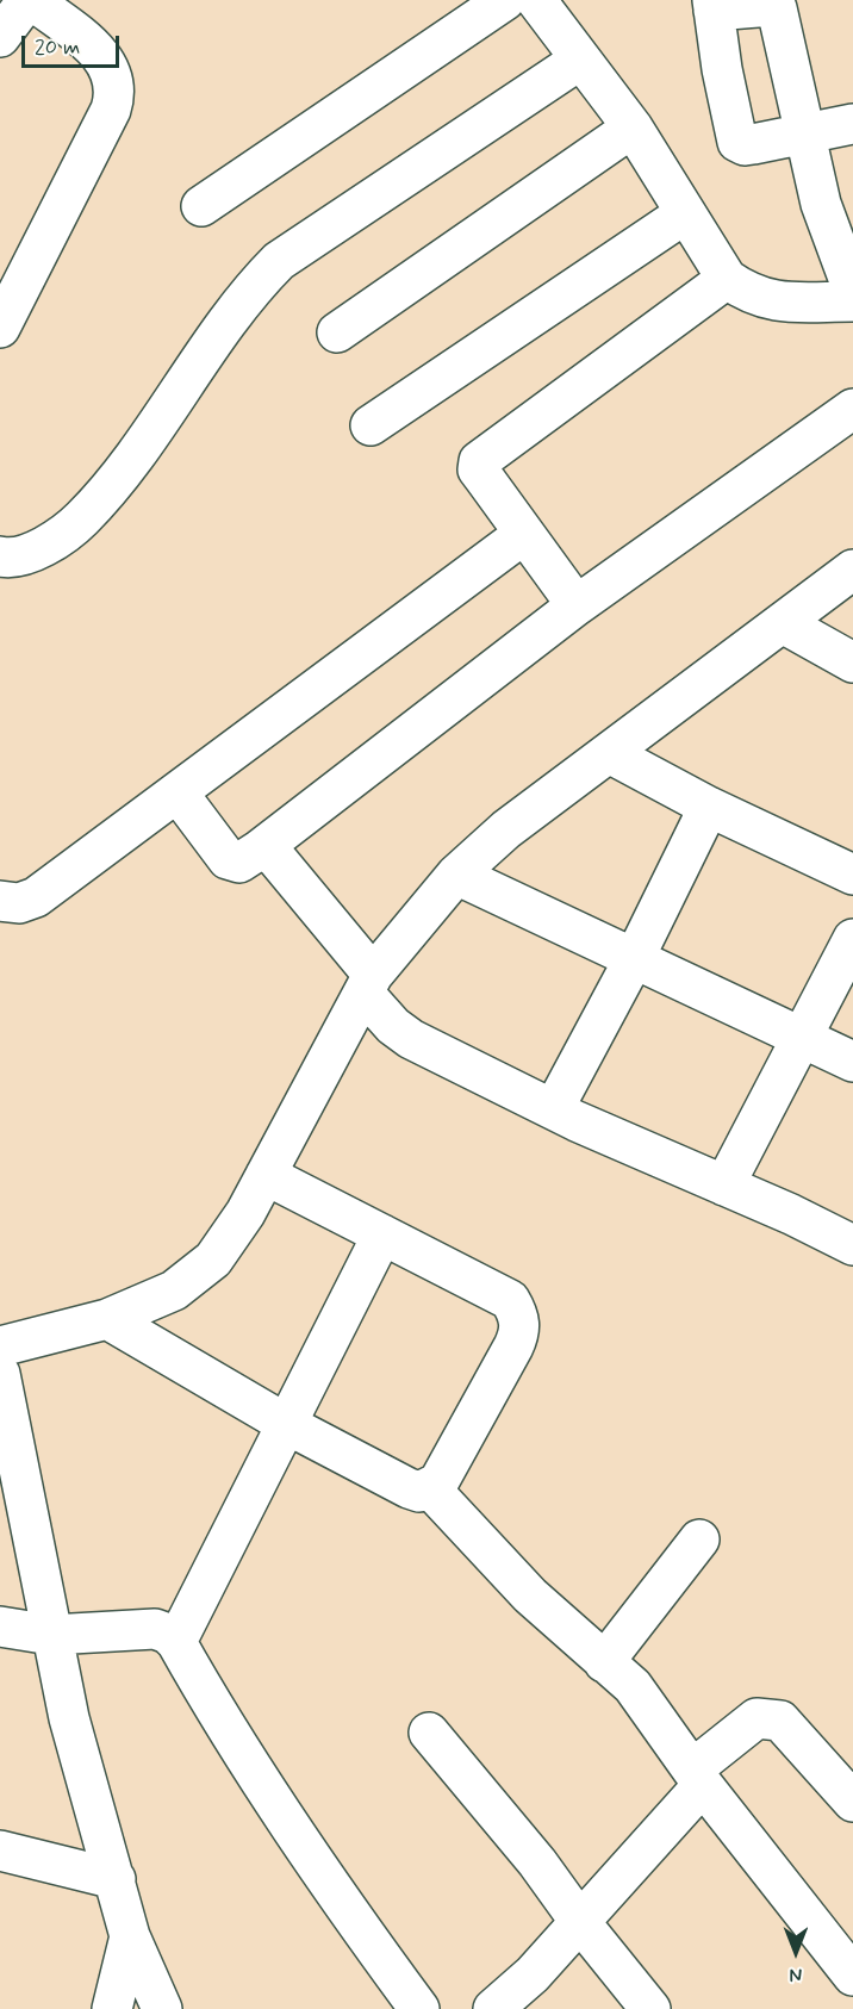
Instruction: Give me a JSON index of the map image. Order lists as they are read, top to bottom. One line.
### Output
{"scale_bar":"20 m","north":"bottom"}
